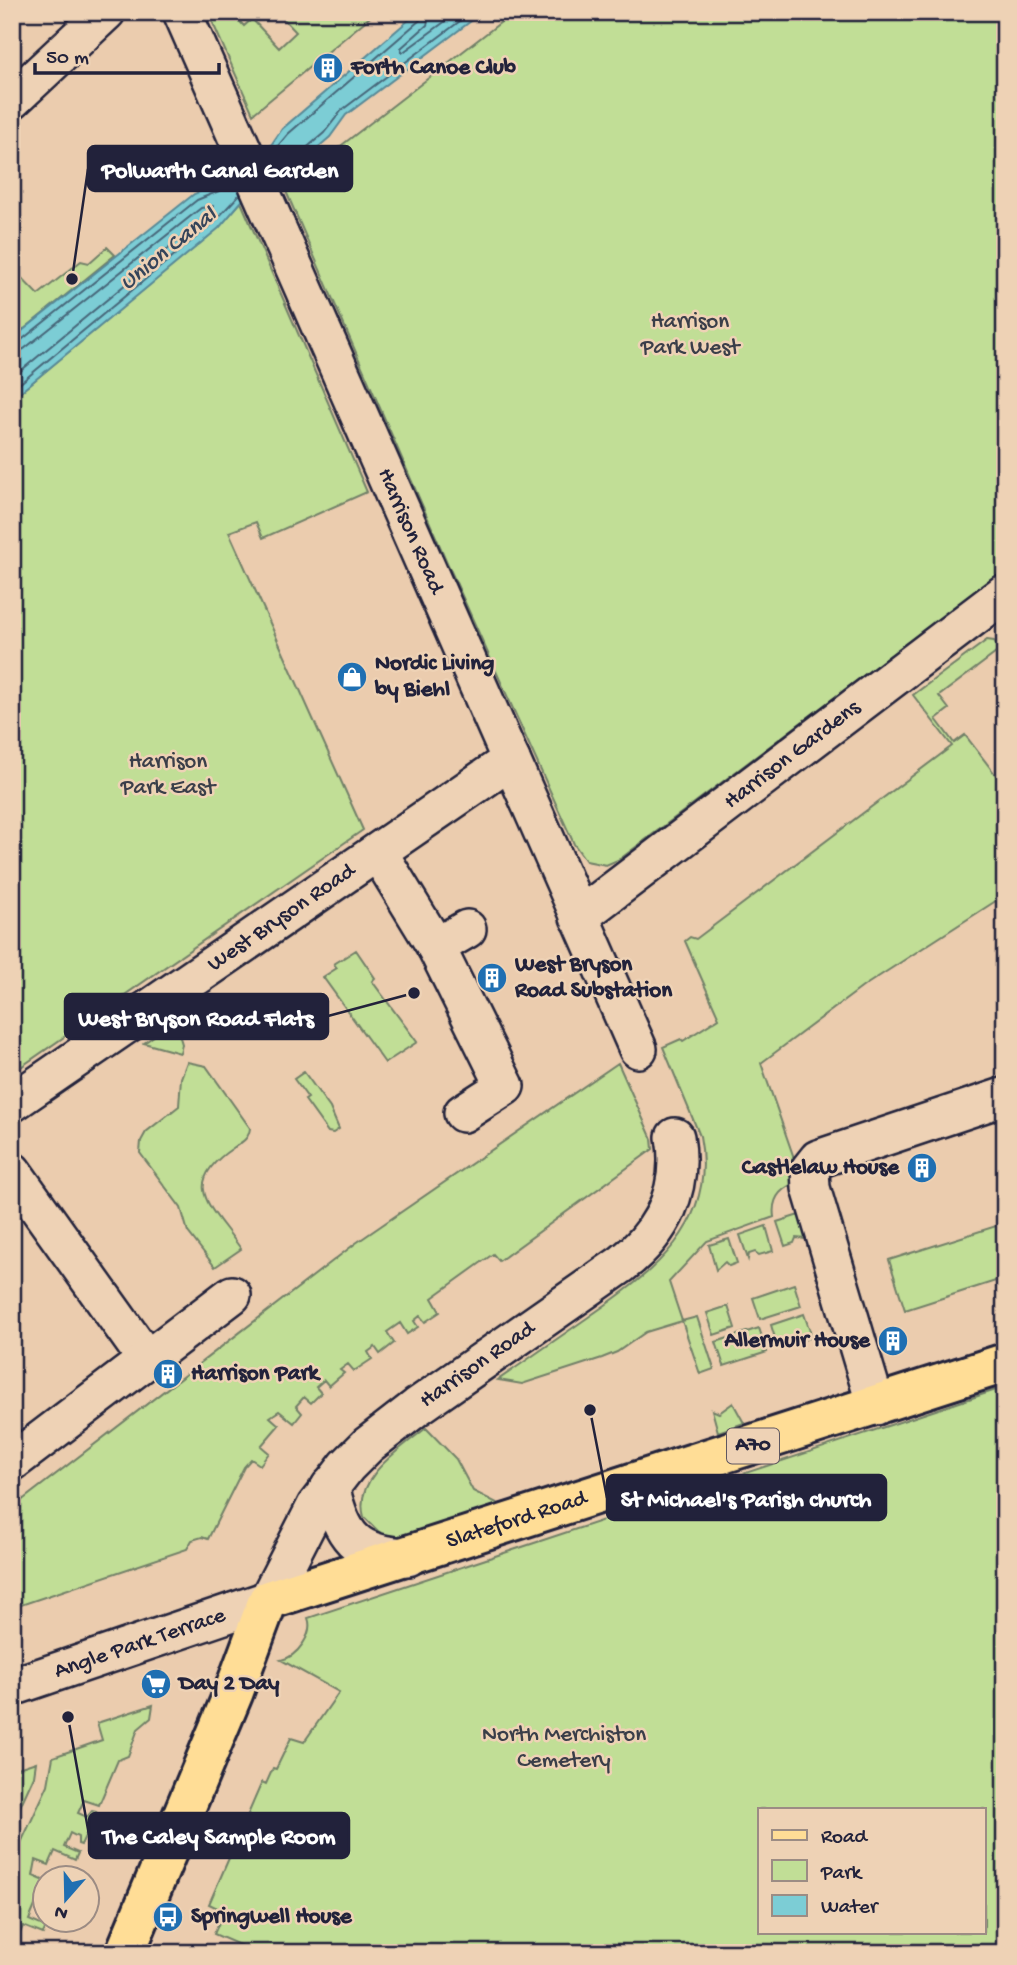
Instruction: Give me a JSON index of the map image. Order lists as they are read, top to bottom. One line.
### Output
{"streets":{"main road":["A70","Slateford Road"],"street":["Harrison Road","Harrison Gardens","West Bryson Road","Angle Park Terrace"]},"crossings":[["Harrison Road","Harrison Gardens"],["Harrison Road","West Bryson Road"],["Harrison Road","Slateford Road"],["Harrison Road","Angle Park Terrace"],["Slateford Road","Angle Park Terrace"]],"water":["Union Canal"],"parks":["Harrison Park West","Harrison Park East","North Merchiston Cemetery"],"places":{"building":["Forth Canoe Club","West Bryson Road Substation","Castlelaw House","Allermuir House","Harrison Park"],"other":["Polwarth Canal Garden","West Bryson Road Flats","St Michael's Parish church","The Caley Sample Room"],"shop":["Nordic Living by Biehl"],"supermarket":["Day 2 Day"],"bus stop":["Springwell House"]},"legend":["Road","Park","Water"],"scale_bar":"50 m","north":"bottom"}
